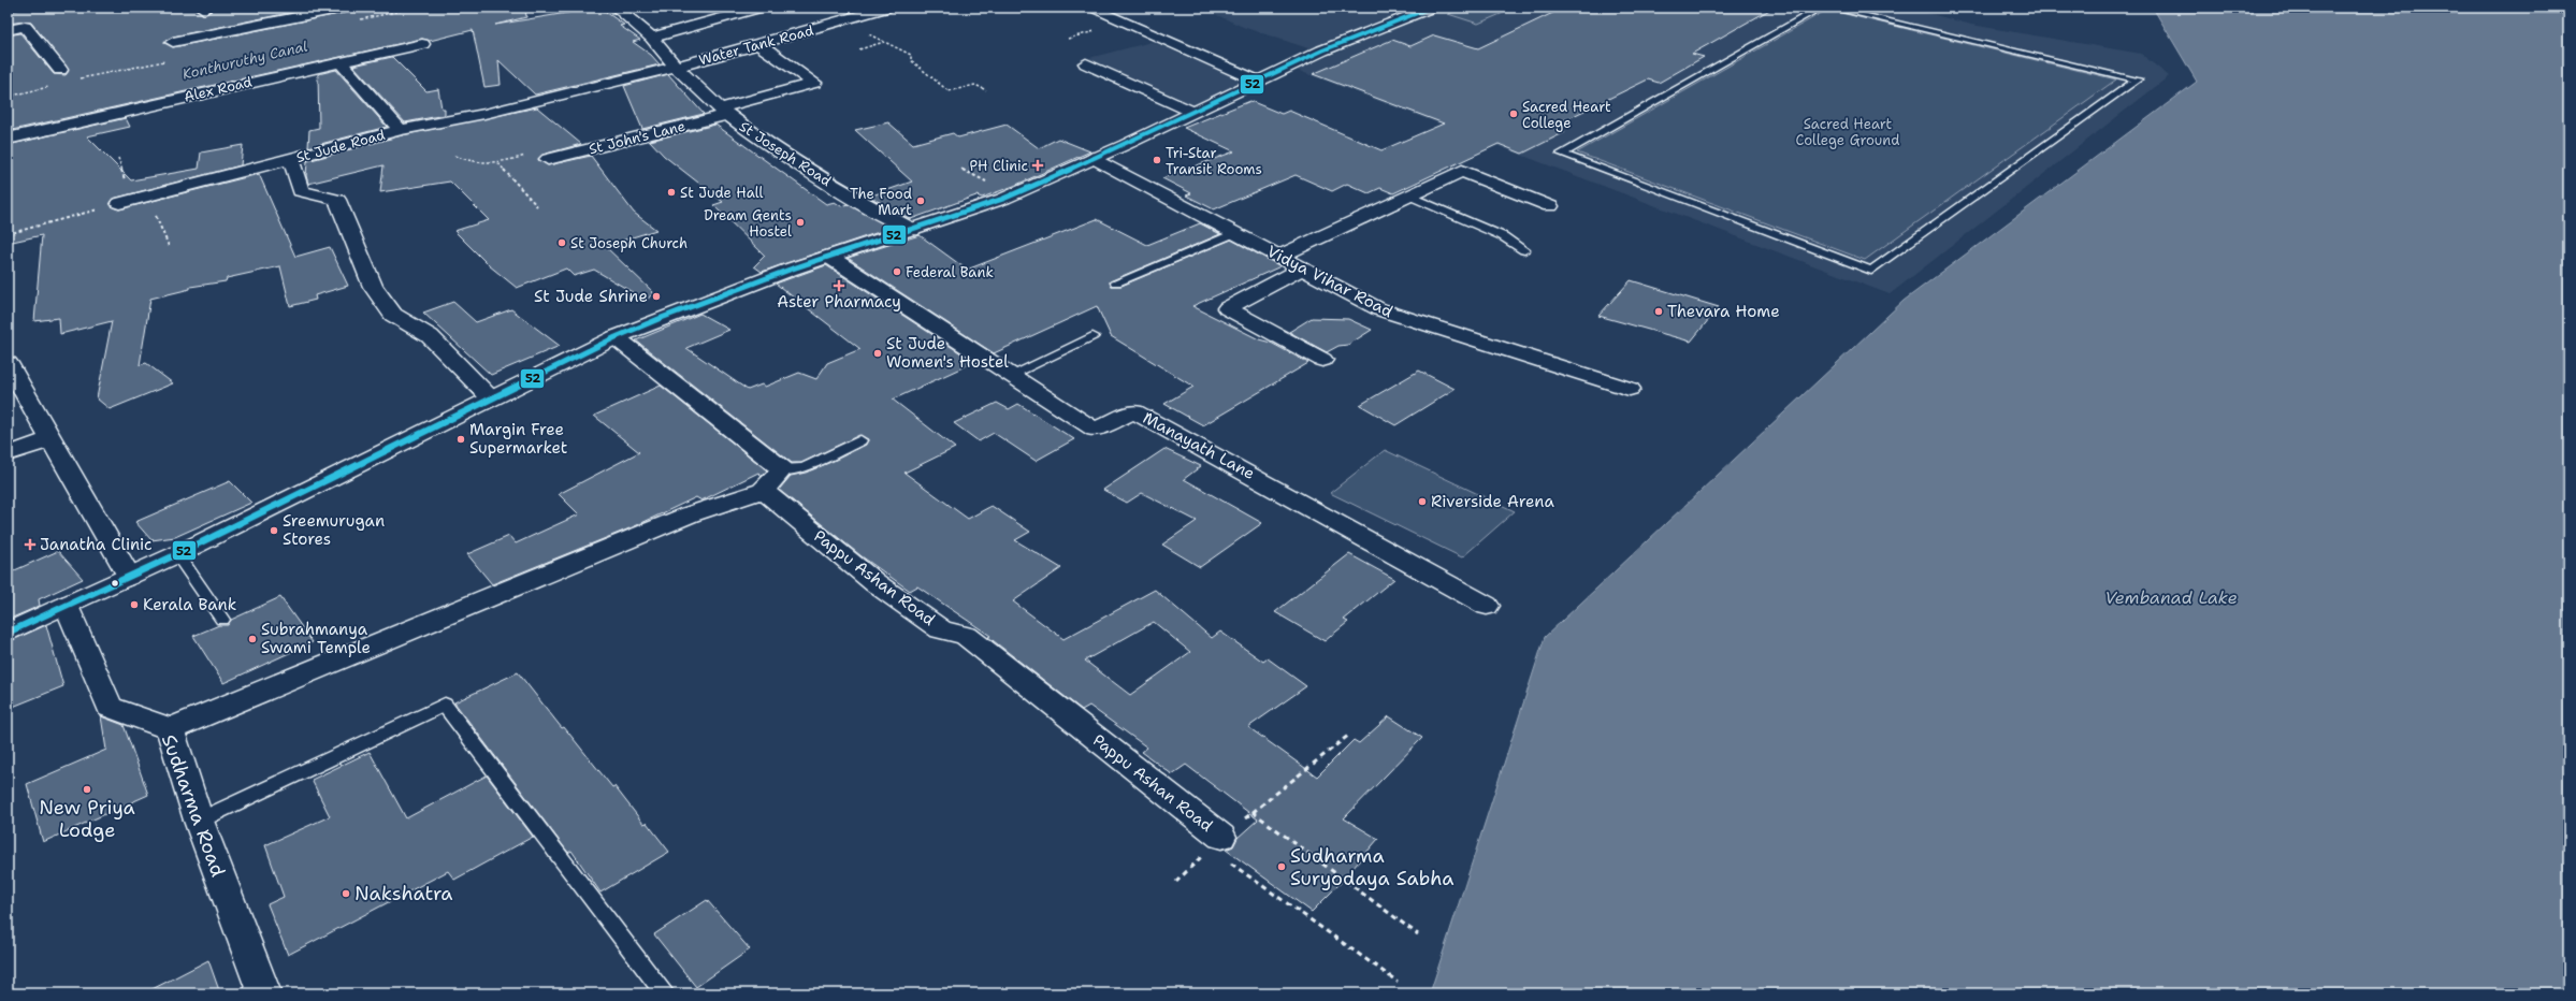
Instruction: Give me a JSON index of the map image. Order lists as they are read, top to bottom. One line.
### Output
{"streets":{"street":["Water Tank Road","Alex Road","St John's Lane","St Jude Road","St Joseph Road","Vidya Vihar Road","Manayath Lane","Pappu Ashan Road","Sudharma Road"]},"crossings":[["Water Tank Road","St John's Lane"],["Water Tank Road","St Jude Road"],["Water Tank Road","St Joseph Road"],["St John's Lane","St Joseph Road"],["St Jude Road","St Joseph Road"]],"water":["Konthuruthy Canal","Vembanad Lake"],"parks":["Sacred Heart College Ground"],"places":{"other":["Sacred Heart College","Tri-Star Transit Rooms","St Jude Hall","The Food Mart","Dream Gents Hostel","St Joseph Church","Federal Bank","St Jude Shrine","Thevara Home","St Jude Women's Hostel","Margin Free Supermarket","Riverside Arena","Sreemurugan Stores","Kerala Bank","Subrahmanya Swami Temple","New Priya Lodge","Sudharma Suryodaya Sabha","Nakshatra"],"health":["PH Clinic","Aster Pharmacy","Janatha Clinic"]},"lines":["transit line 52"]}
